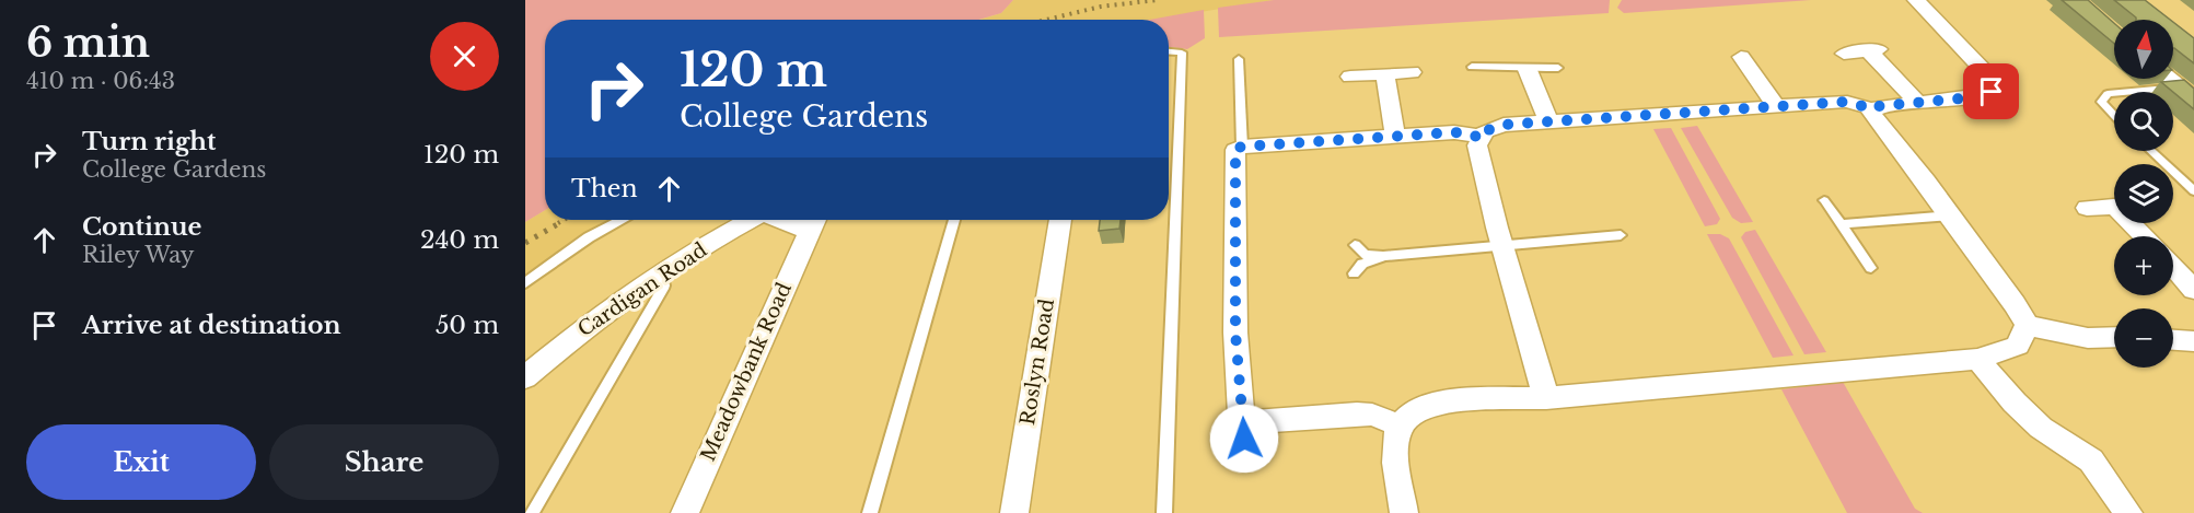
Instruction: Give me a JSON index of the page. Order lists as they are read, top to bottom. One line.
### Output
{"streets":{"street":["Cardigan Road","Roslyn Road","Meadowbank Road"]},"north":"top","page":{"heading":["6 min","410 m · 06:43"],"map_buttons":["+","−"],"turn":["120 m","College Gardens"],"list":[{"name":"Turn right","note":"College Gardens","value":"120 m"},{"name":"Continue","note":"Riley Way","value":"240 m"},{"name":"Arrive at destination","value":"50 m"}],"then":"Then","buttons":["Exit","Share"]}}
